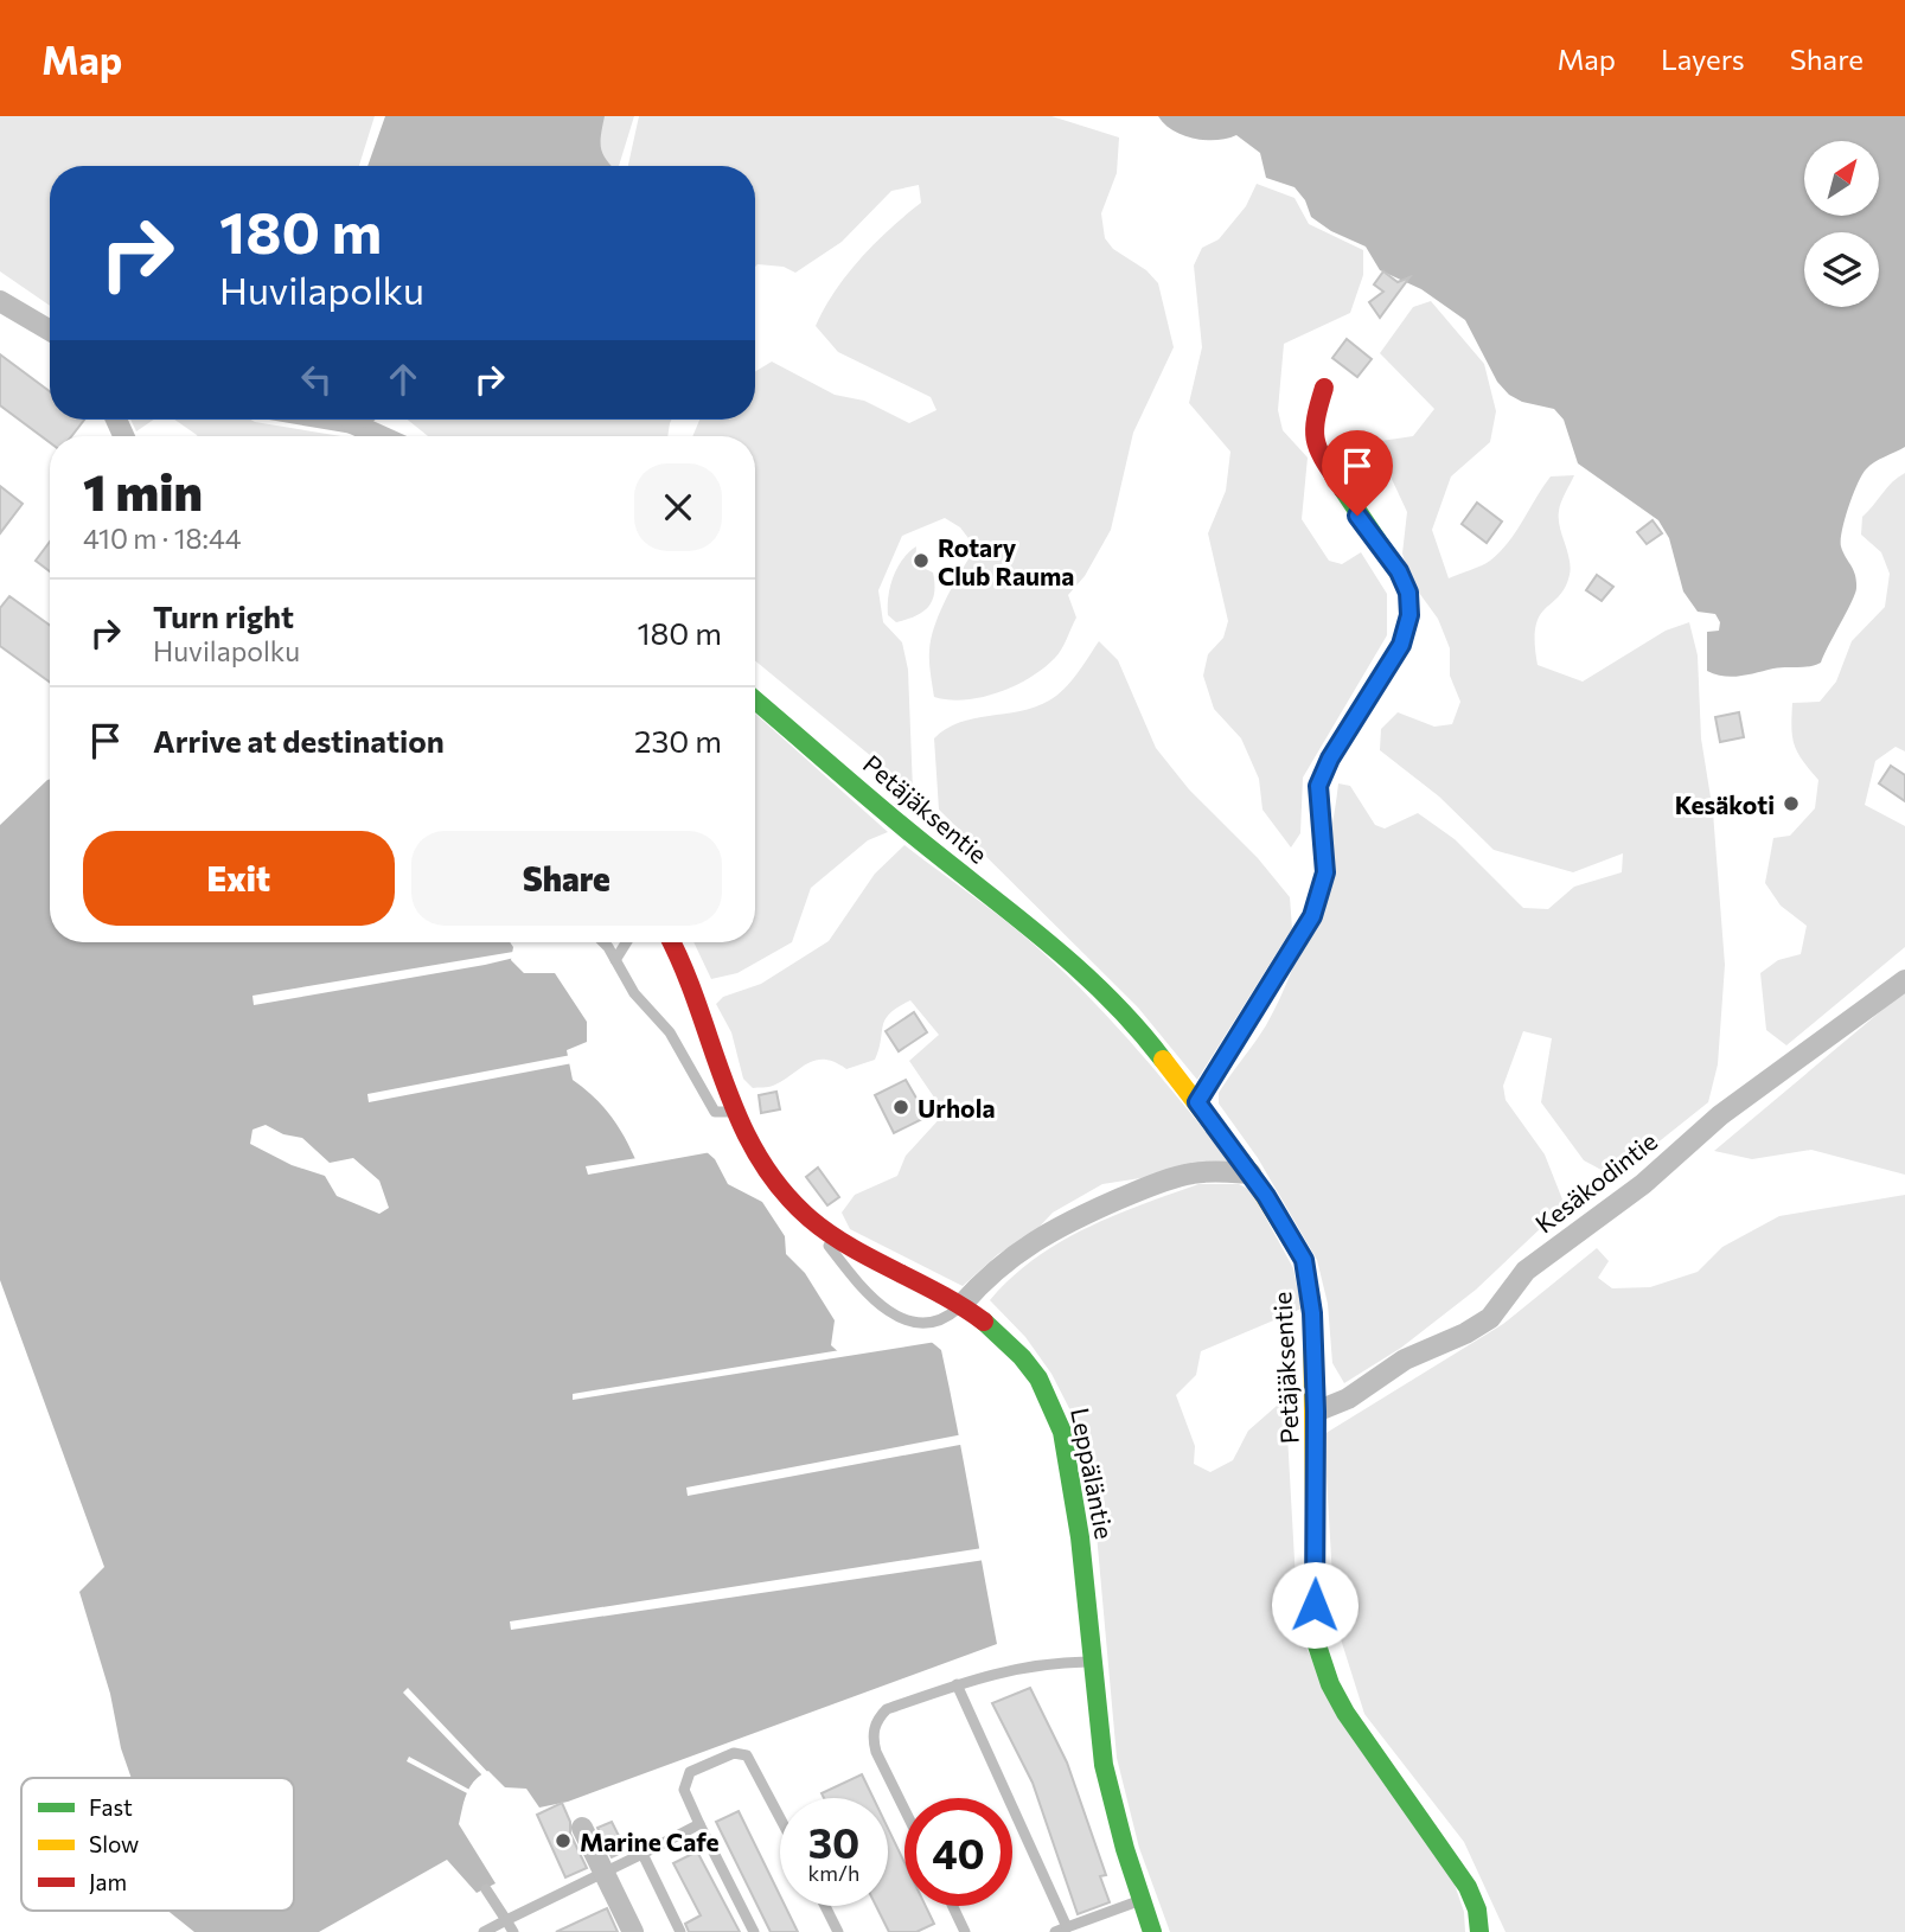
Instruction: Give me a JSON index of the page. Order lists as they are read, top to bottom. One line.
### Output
{"streets":{"street":["Petäjäksentie","Kesäkodintie","Leppäläntie"]},"crossings":[["Petäjäksentie","Kesäkodintie"]],"places":["Rotary Club Rauma","Kesäkoti","Urhola","Marine Cafe"],"legend":["Fast","Slow","Jam"],"north":"top right","page":{"header":"Map","nav":["Map","Layers","Share"],"turn":["180 m","Huvilapolku"],"heading":["1 min","410 m · 18:44"],"list":[{"name":"Turn right","note":"Huvilapolku","value":"180 m"},{"name":"Arrive at destination","value":"230 m"}],"buttons":["Exit","Share"],"speed":"30 km/h","limit":"40"}}
